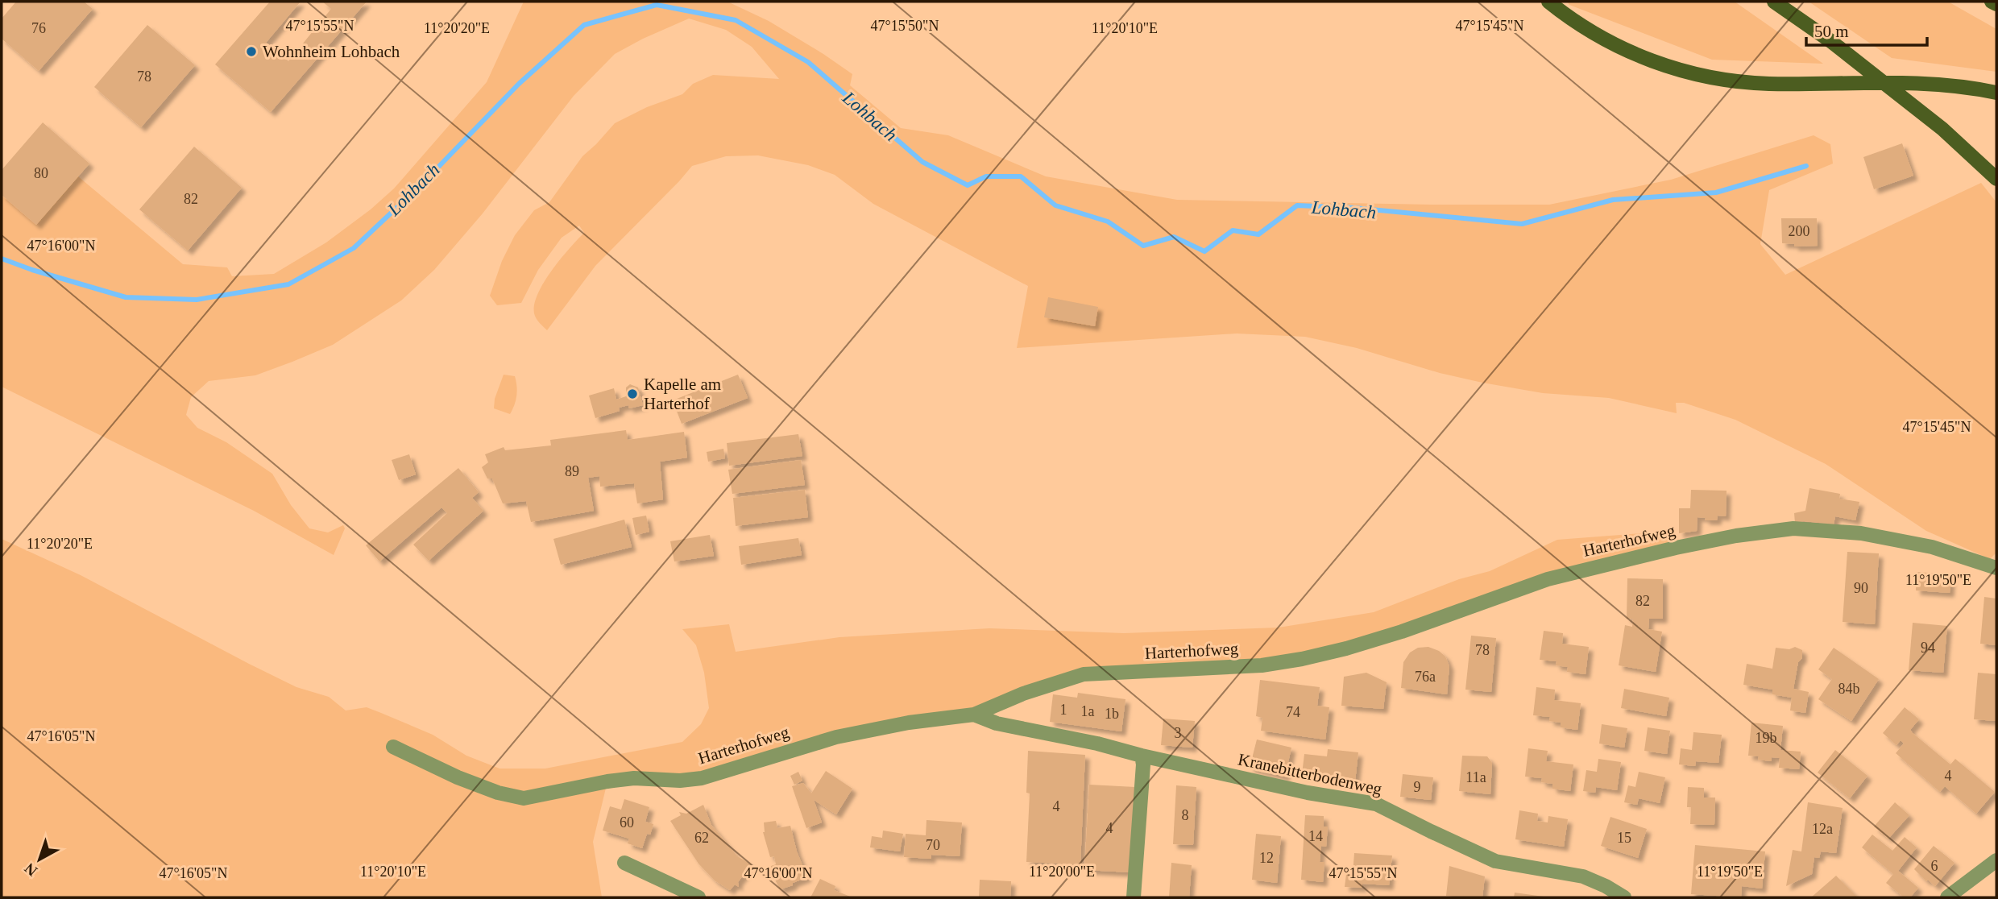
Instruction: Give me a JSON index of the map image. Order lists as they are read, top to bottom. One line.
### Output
{"streets":{"street":["Harterhofweg","Kranebitterbodenweg"]},"crossings":[["Harterhofweg","Kranebitterbodenweg"]],"water":["Lohbach"],"places":["Wohnheim Lohbach","Kapelle am Harterhof"],"house_numbers":["76","78","80","82","200","89","90","82","94","78","76a","84b","1","1a","74","1b","3","19b","4","11a","9","4","8","60","4","12a","14","62","15","70","12","6"],"scale_bar":"50 m","north":"bottom left","coordinates":["47°15'55\"N","47°15'50\"N","47°15'45\"N","11°20'20\"E","11°20'10\"E","47°16'00\"N","11°19'50\"E","47°16'05\"N","11°20'00\"E"]}
